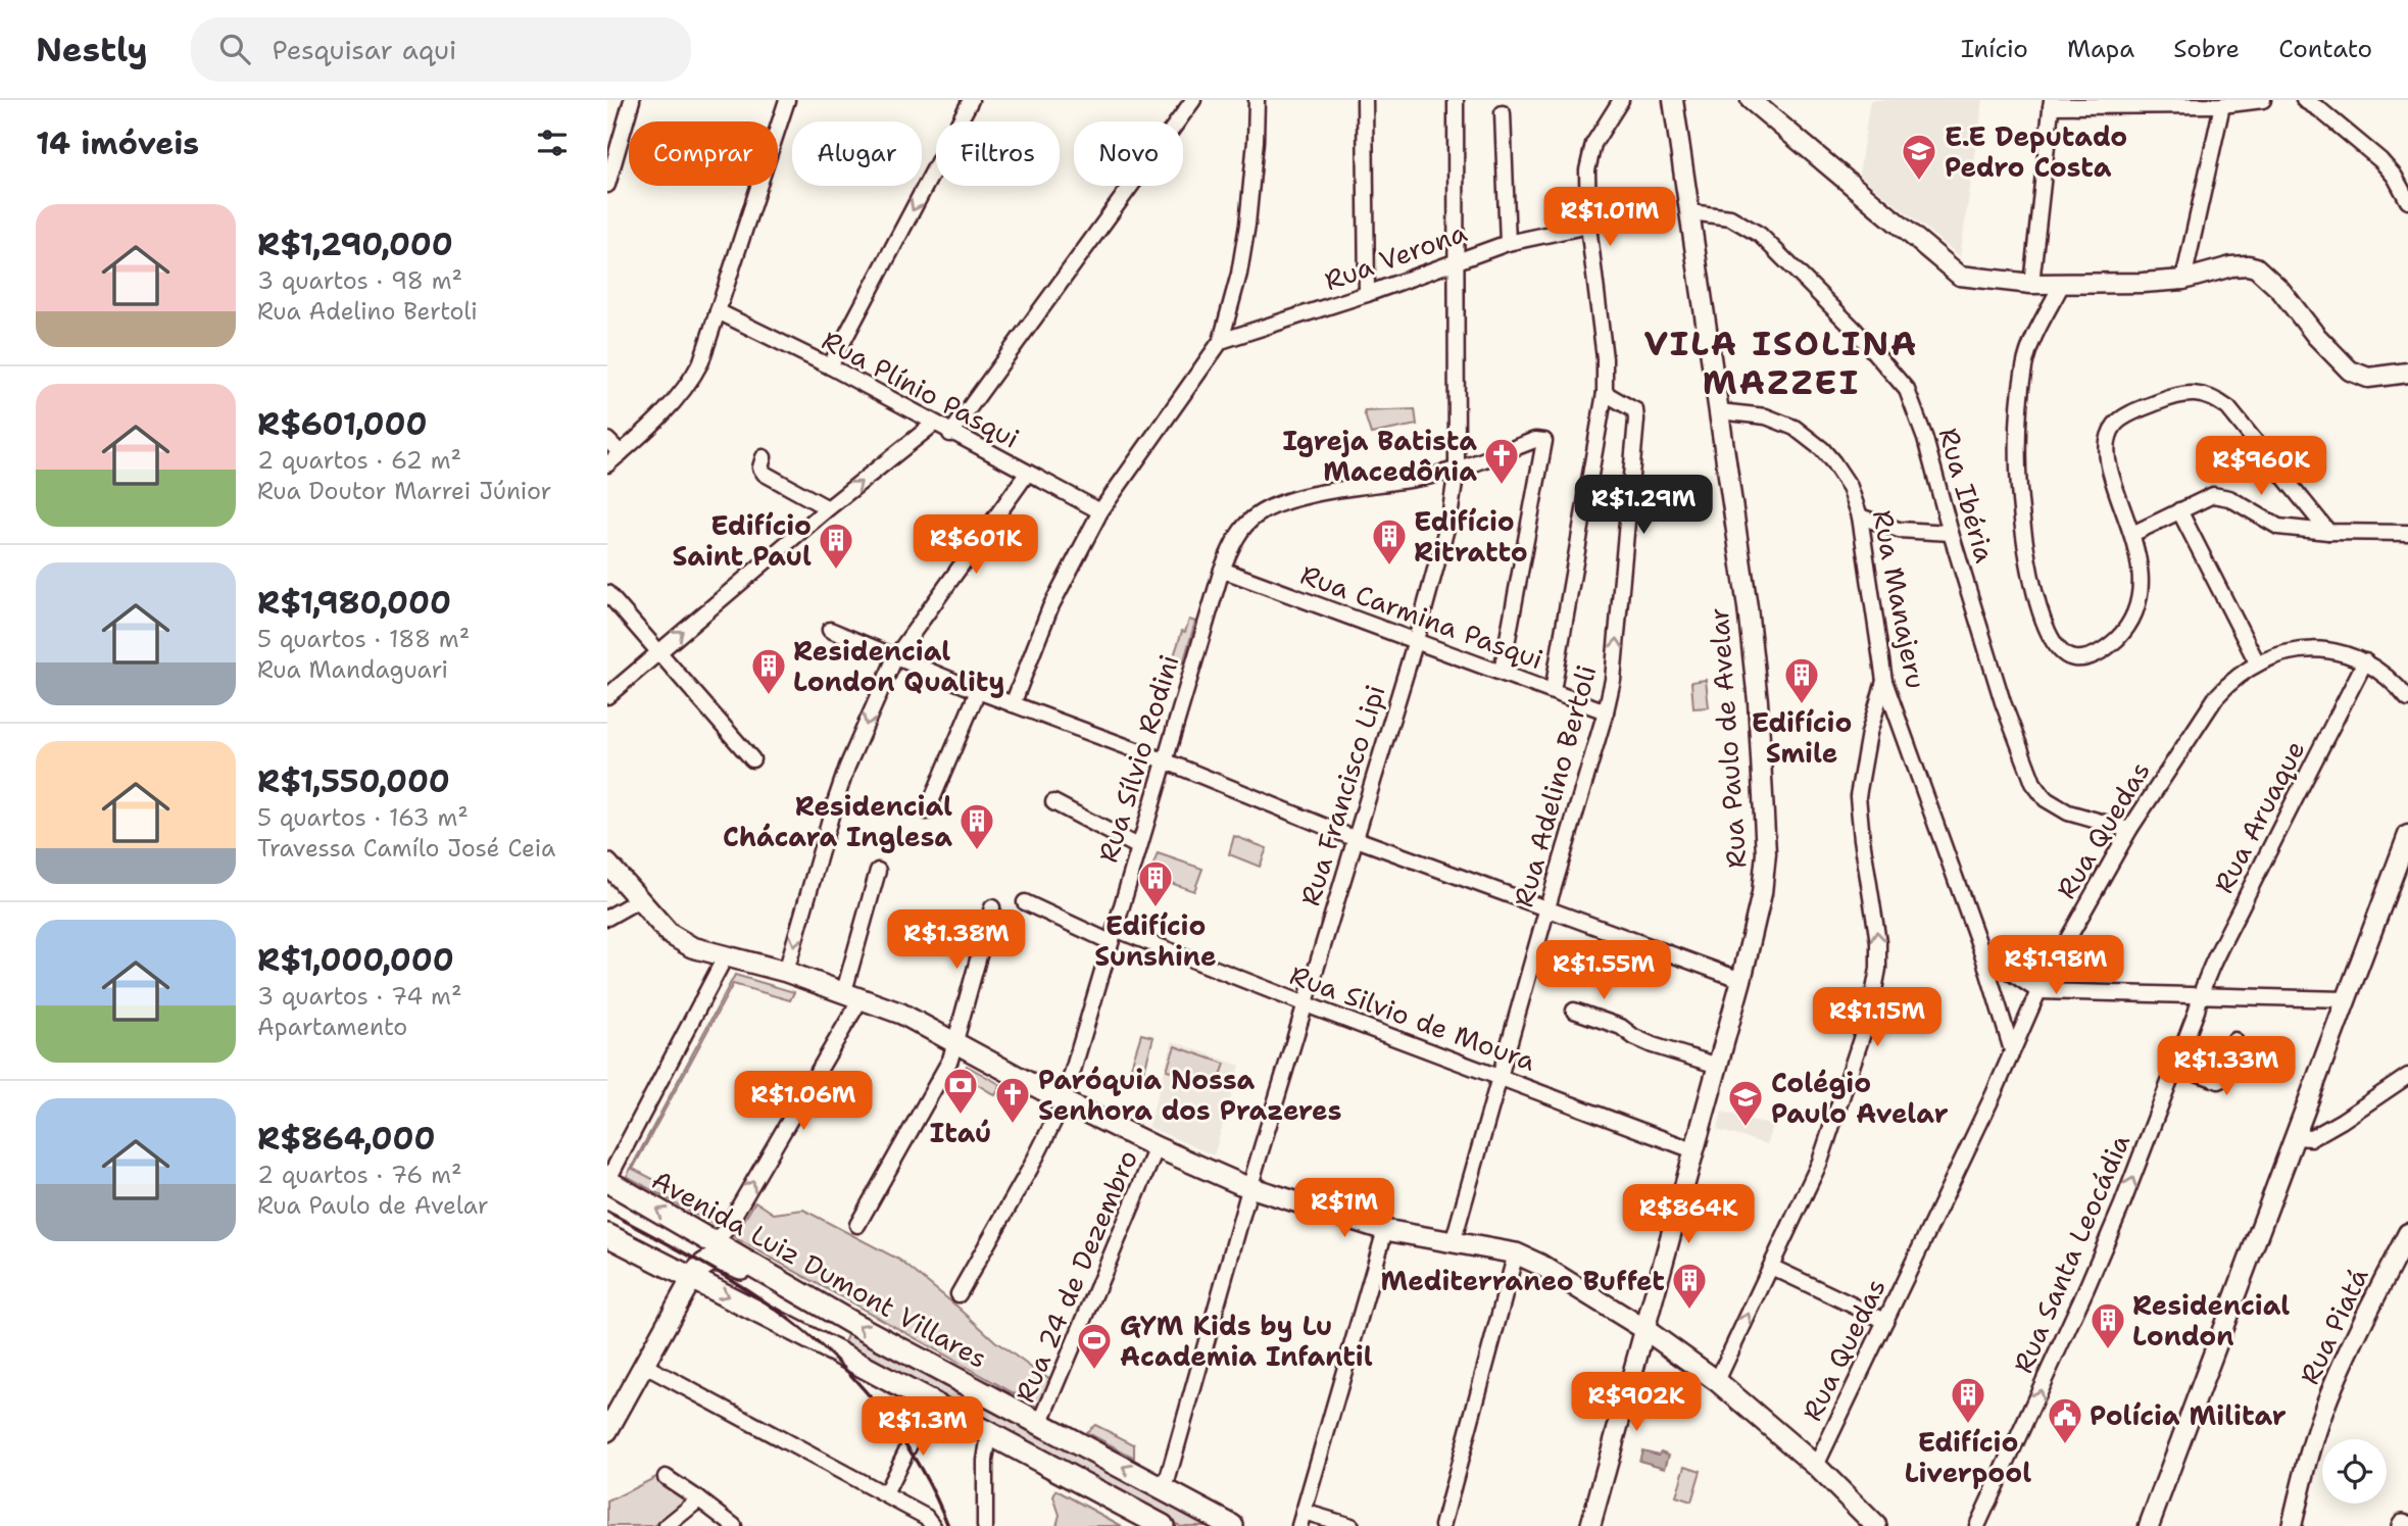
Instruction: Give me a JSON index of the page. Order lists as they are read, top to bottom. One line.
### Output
{"streets":{"main road":["Avenida Luiz Dumont Villares"],"street":["Rua Verona","Rua Plínio Pasqui","Rua Ibéria","Rua Manajeru","Rua Carmina Pasqui","Rua Paulo de Avelar","Rua Sílvio Rodini","Rua Adelino Bertoli","Rua Francisco Lipi","Rua Aruaque","Rua Quedas","Rua Silvio de Moura","Rua Santa Leocádia","Rua 24 de Dezembro","Rua Piatá"]},"crossings":[["Rua Verona","Rua Francisco Lipi"],["Rua Ibéria","Rua Paulo de Avelar"],["Rua Ibéria","Rua Quedas"],["Rua Manajeru","Rua Paulo de Avelar"],["Rua Manajeru","Rua Quedas"],["Rua Carmina Pasqui","Rua Sílvio Rodini"],["Rua Carmina Pasqui","Rua Adelino Bertoli"],["Rua Carmina Pasqui","Rua Francisco Lipi"],["Rua Paulo de Avelar","Rua Silvio de Moura"],["Rua Sílvio Rodini","Rua Francisco Lipi"],["Rua Sílvio Rodini","Rua Silvio de Moura"],["Rua Adelino Bertoli","Rua Silvio de Moura"],["Rua Francisco Lipi","Rua Silvio de Moura"],["Rua Francisco Lipi","Avenida Luiz Dumont Villares"],["Rua Aruaque","Rua Quedas"],["Rua Aruaque","Rua Santa Leocádia"],["Avenida Luiz Dumont Villares","Rua 24 de Dezembro"]],"one_way":["Rua Santa Leocádia"],"districts":["VILA ISOLINA MAZZEI"],"places":{"school or university":["E.E Deputado Pedro Costa","Colégio Paulo Avelar"],"church":["Igreja Batista Macedônia","Paróquia Nossa Senhora dos Prazeres"],"building":["Edifício Ritratto","Edifício Saint Paul","Residencial London Quality","Edifício Smile","Residencial Chácara Inglesa","Edifício Sunshine","Mediterraneo Buffet","Residencial London","Edifício Liverpool"],"bank":["Itaú"],"sports":["GYM Kids by Lu Academia Infantil"],"public building":["Polícia Militar"]},"page":{"header":"Nestly","search":"Pesquisar aqui","nav":["Início","Mapa","Sobre","Contato"],"heading":"14 imóveis","chip":["Comprar","Alugar","Filtros","Novo"],"list":[{"name":"R$1,290,000","note":"3 quartos · 98 m² · Rua Adelino Bertoli"},{"name":"R$601,000","note":"2 quartos · 62 m² · Rua Doutor Marrei Júnior"},{"name":"R$1,980,000","note":"5 quartos · 188 m² · Rua Mandaguari"},{"name":"R$1,550,000","note":"5 quartos · 163 m² · Travessa Camílo José Ceia"},{"name":"R$1,000,000","note":"3 quartos · 74 m² · Apartamento"},{"name":"R$864,000","note":"2 quartos · 76 m² · Rua Paulo de Avelar"}],"price":["R$1.01M","R$960K","R$1.29M","R$601K","R$1.38M","R$1.98M","R$1.55M","R$1.15M","R$1.33M","R$1.06M","R$1M","R$864K","R$902K","R$1.3M"]}}
